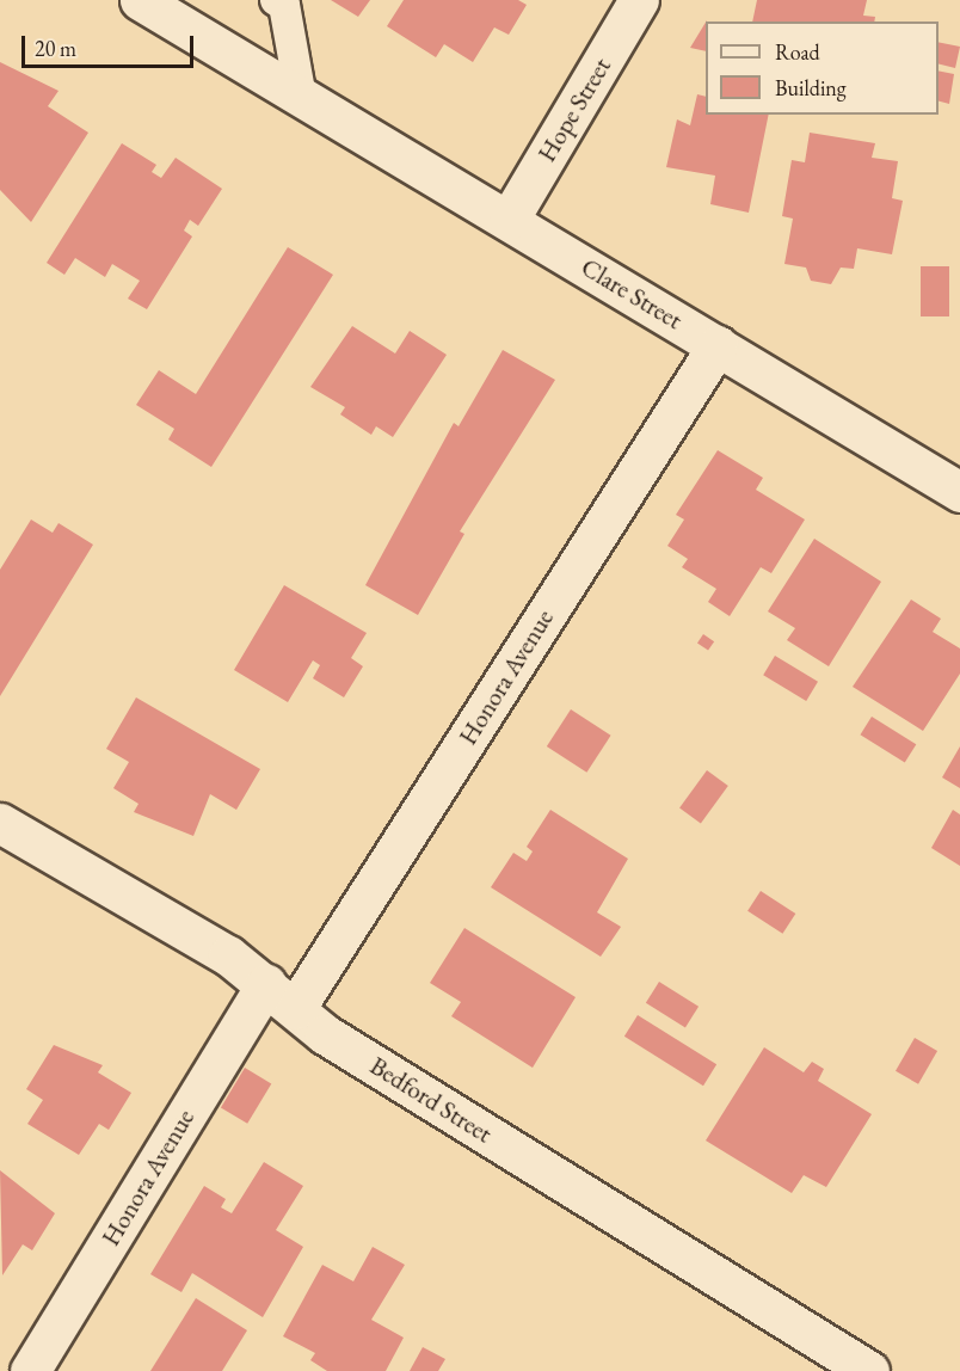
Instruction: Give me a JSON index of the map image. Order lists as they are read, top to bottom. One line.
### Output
{"streets":{"street":["Hope Street","Clare Street","Honora Avenue","Bedford Street"]},"crossings":[["Hope Street","Clare Street"],["Clare Street","Honora Avenue"],["Honora Avenue","Bedford Street"]],"legend":["Road","Building"],"scale_bar":"20 m"}
